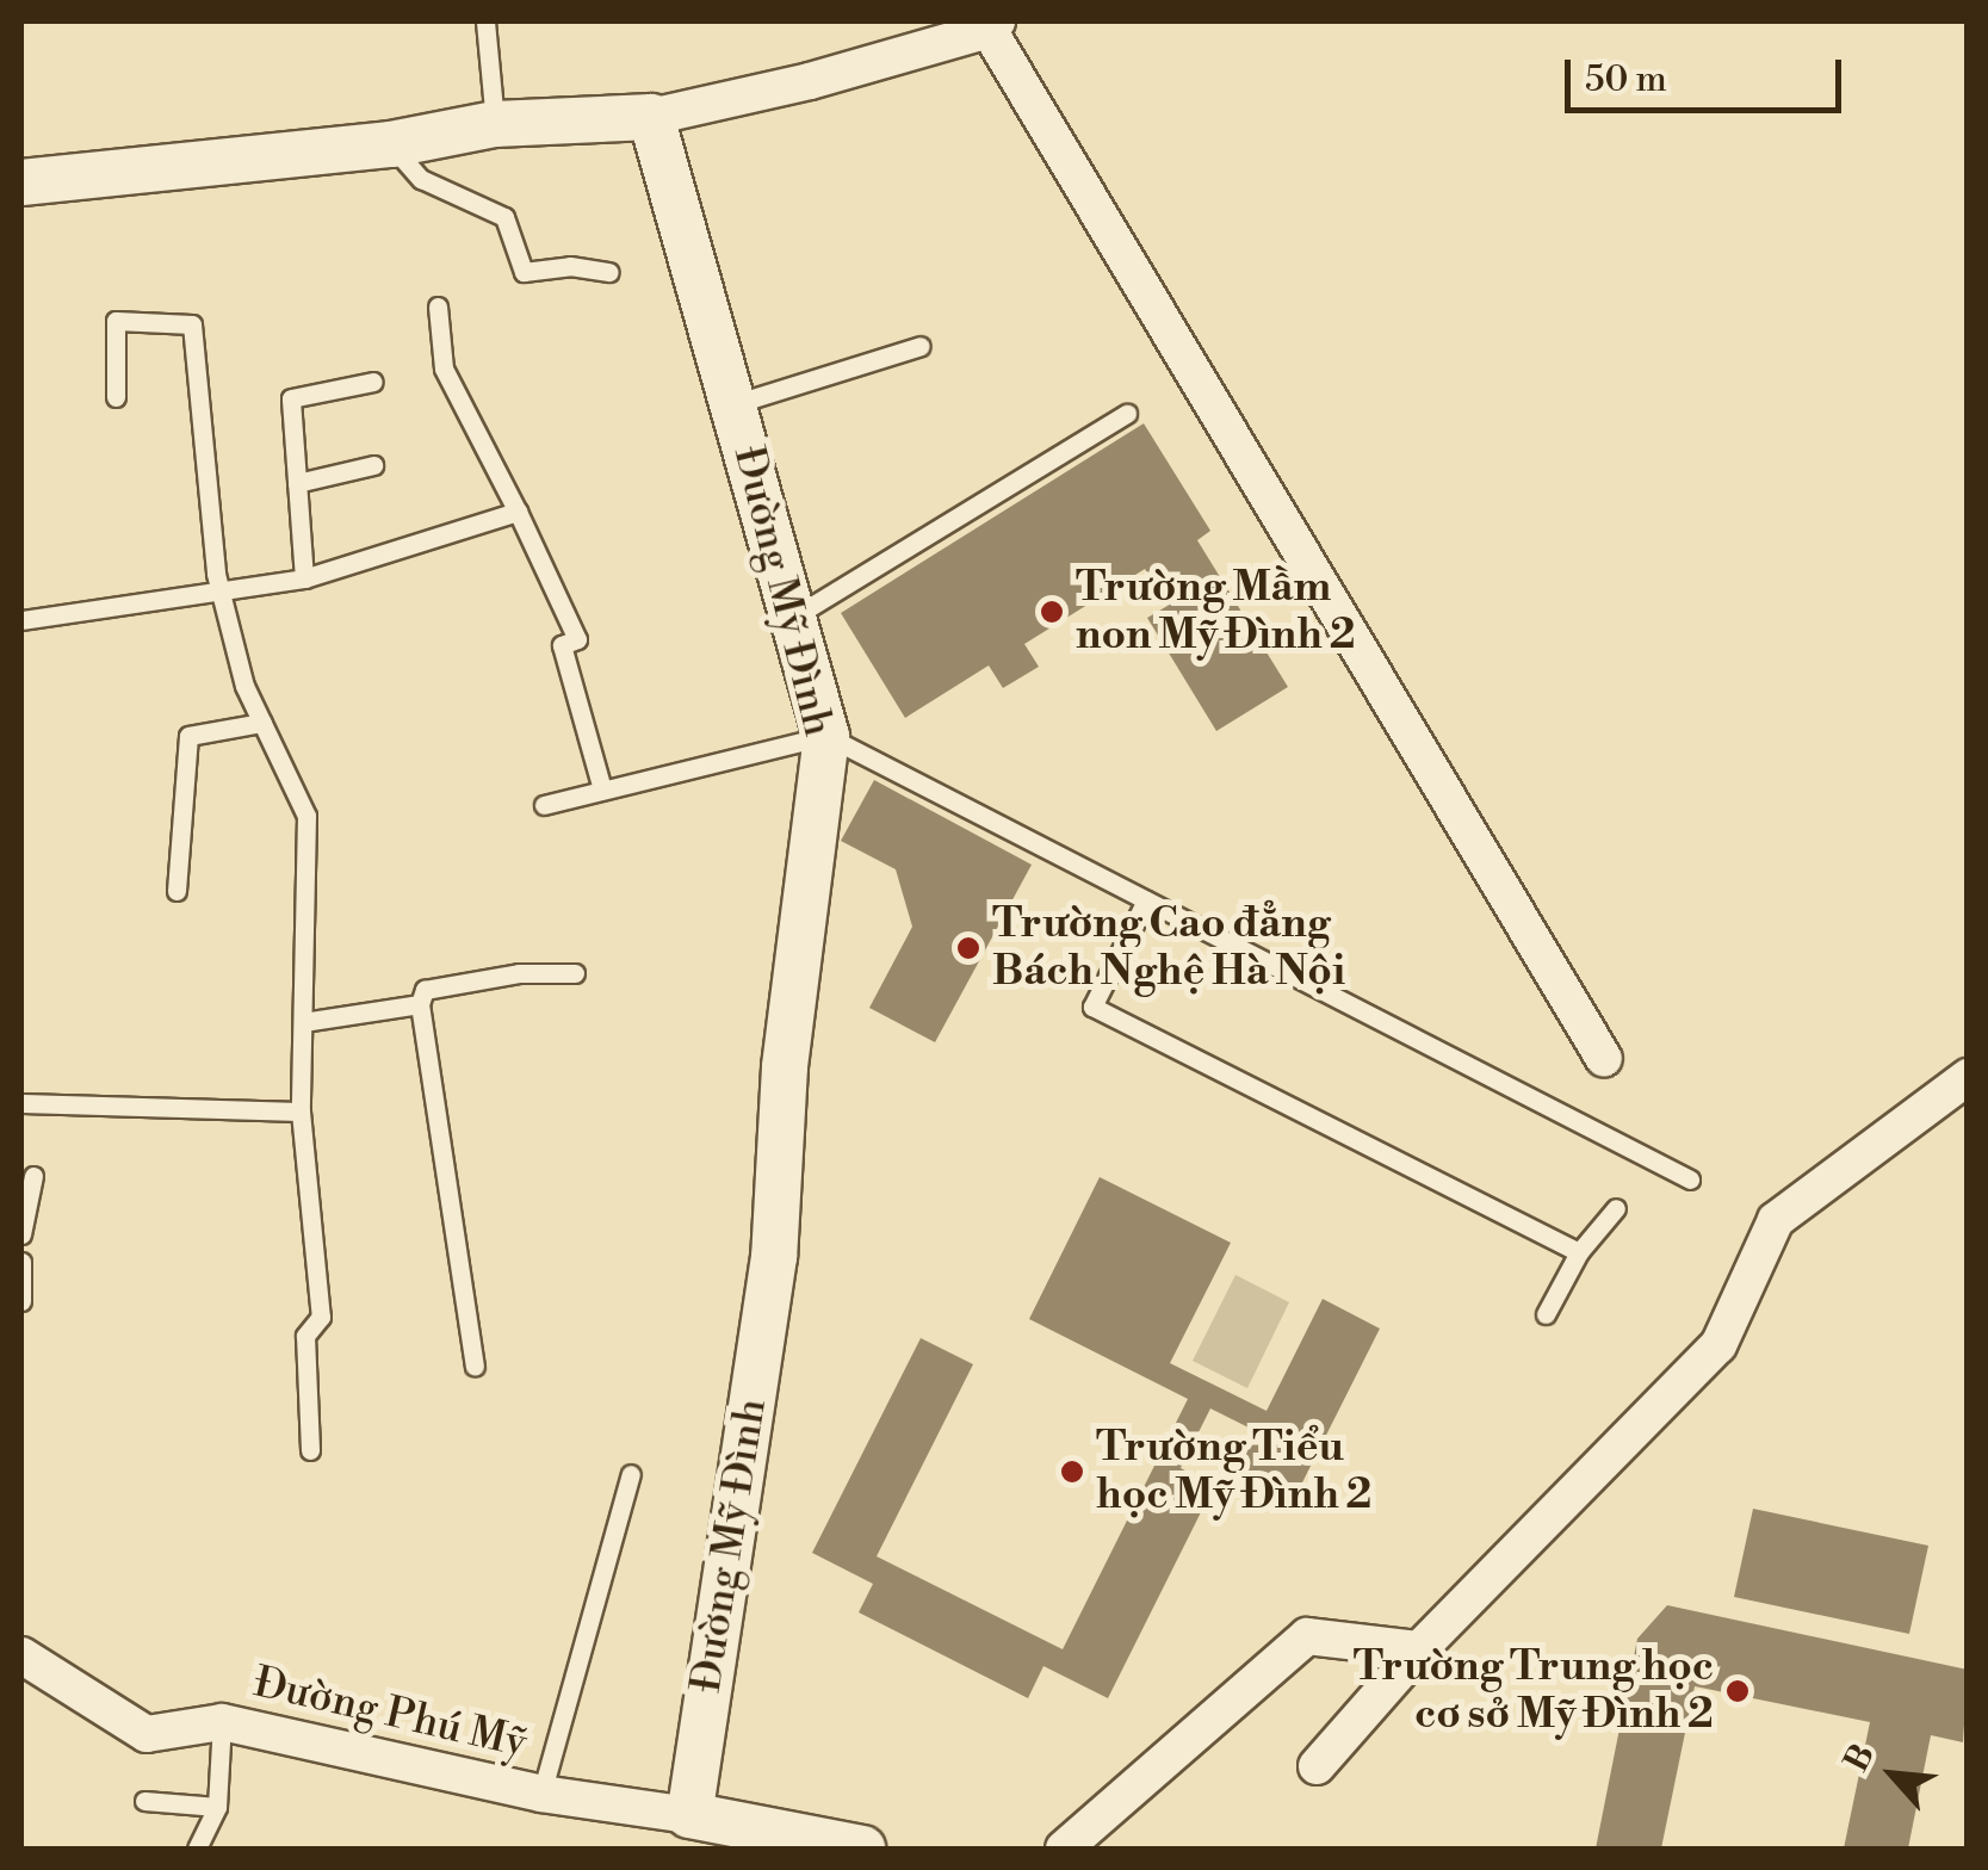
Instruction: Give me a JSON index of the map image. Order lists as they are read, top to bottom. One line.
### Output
{"streets":{"street":["Đường Mỹ Đình","Đường Phú Mỹ"]},"crossings":[["Đường Mỹ Đình","Đường Phú Mỹ"]],"places":["Trường Mầm non Mỹ Đình 2","Trường Cao đẳng Bách Nghệ Hà Nội","Trường Tiểu học Mỹ Đình 2","Trường Trung học cơ sở Mỹ Đình 2"],"scale_bar":"50 m","north":"top left"}
